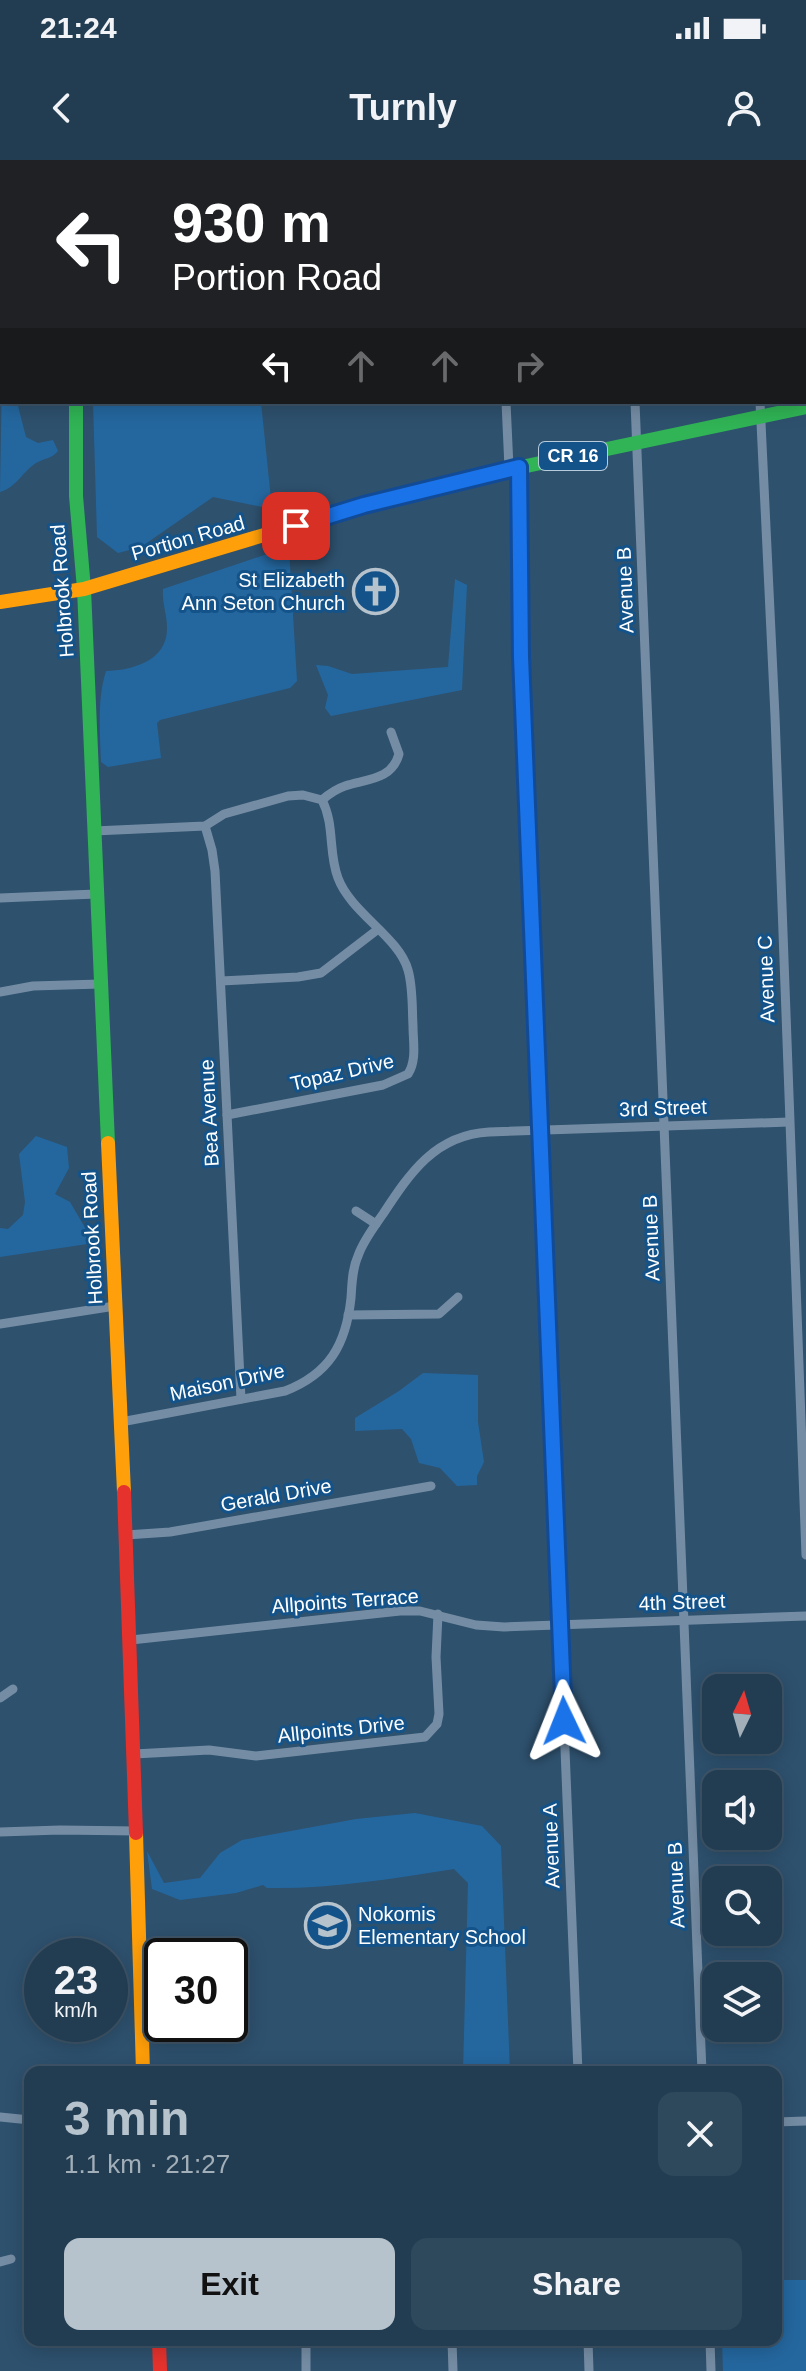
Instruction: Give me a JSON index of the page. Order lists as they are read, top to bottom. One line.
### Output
{"streets":{"street":["CR 16","Portion Road","Avenue B","Holbrook Road","Avenue C","Topaz Drive","3rd Street","Bea Avenue","Maison Drive","Gerald Drive","Allpoints Terrace","4th Street","Allpoints Drive","Avenue A"]},"crossings":[["Portion Road","Avenue B"],["Portion Road","Holbrook Road"],["Portion Road","Avenue C"],["Portion Road","Avenue A"],["Avenue B","3rd Street"],["Avenue B","4th Street"],["Holbrook Road","Maison Drive"],["Holbrook Road","Gerald Drive"],["Holbrook Road","Allpoints Terrace"],["Holbrook Road","Allpoints Drive"],["Avenue C","3rd Street"],["Topaz Drive","Bea Avenue"],["3rd Street","Maison Drive"],["3rd Street","Avenue A"],["Bea Avenue","Maison Drive"],["Maison Drive","Avenue A"],["Allpoints Terrace","4th Street"],["Allpoints Terrace","Allpoints Drive"],["Allpoints Terrace","Avenue A"],["4th Street","Avenue A"]],"places":{"church":["St Elizabeth Ann Seton Church"],"school or university":["Nokomis Elementary School"]},"north":"top","page":{"status":"21:24","header":"Turnly","turn":["930 m","Portion Road"],"speed":"23 km/h","limit":"30","heading":["3 min","1.1 km · 21:27"],"buttons":["Exit","Share"]}}
